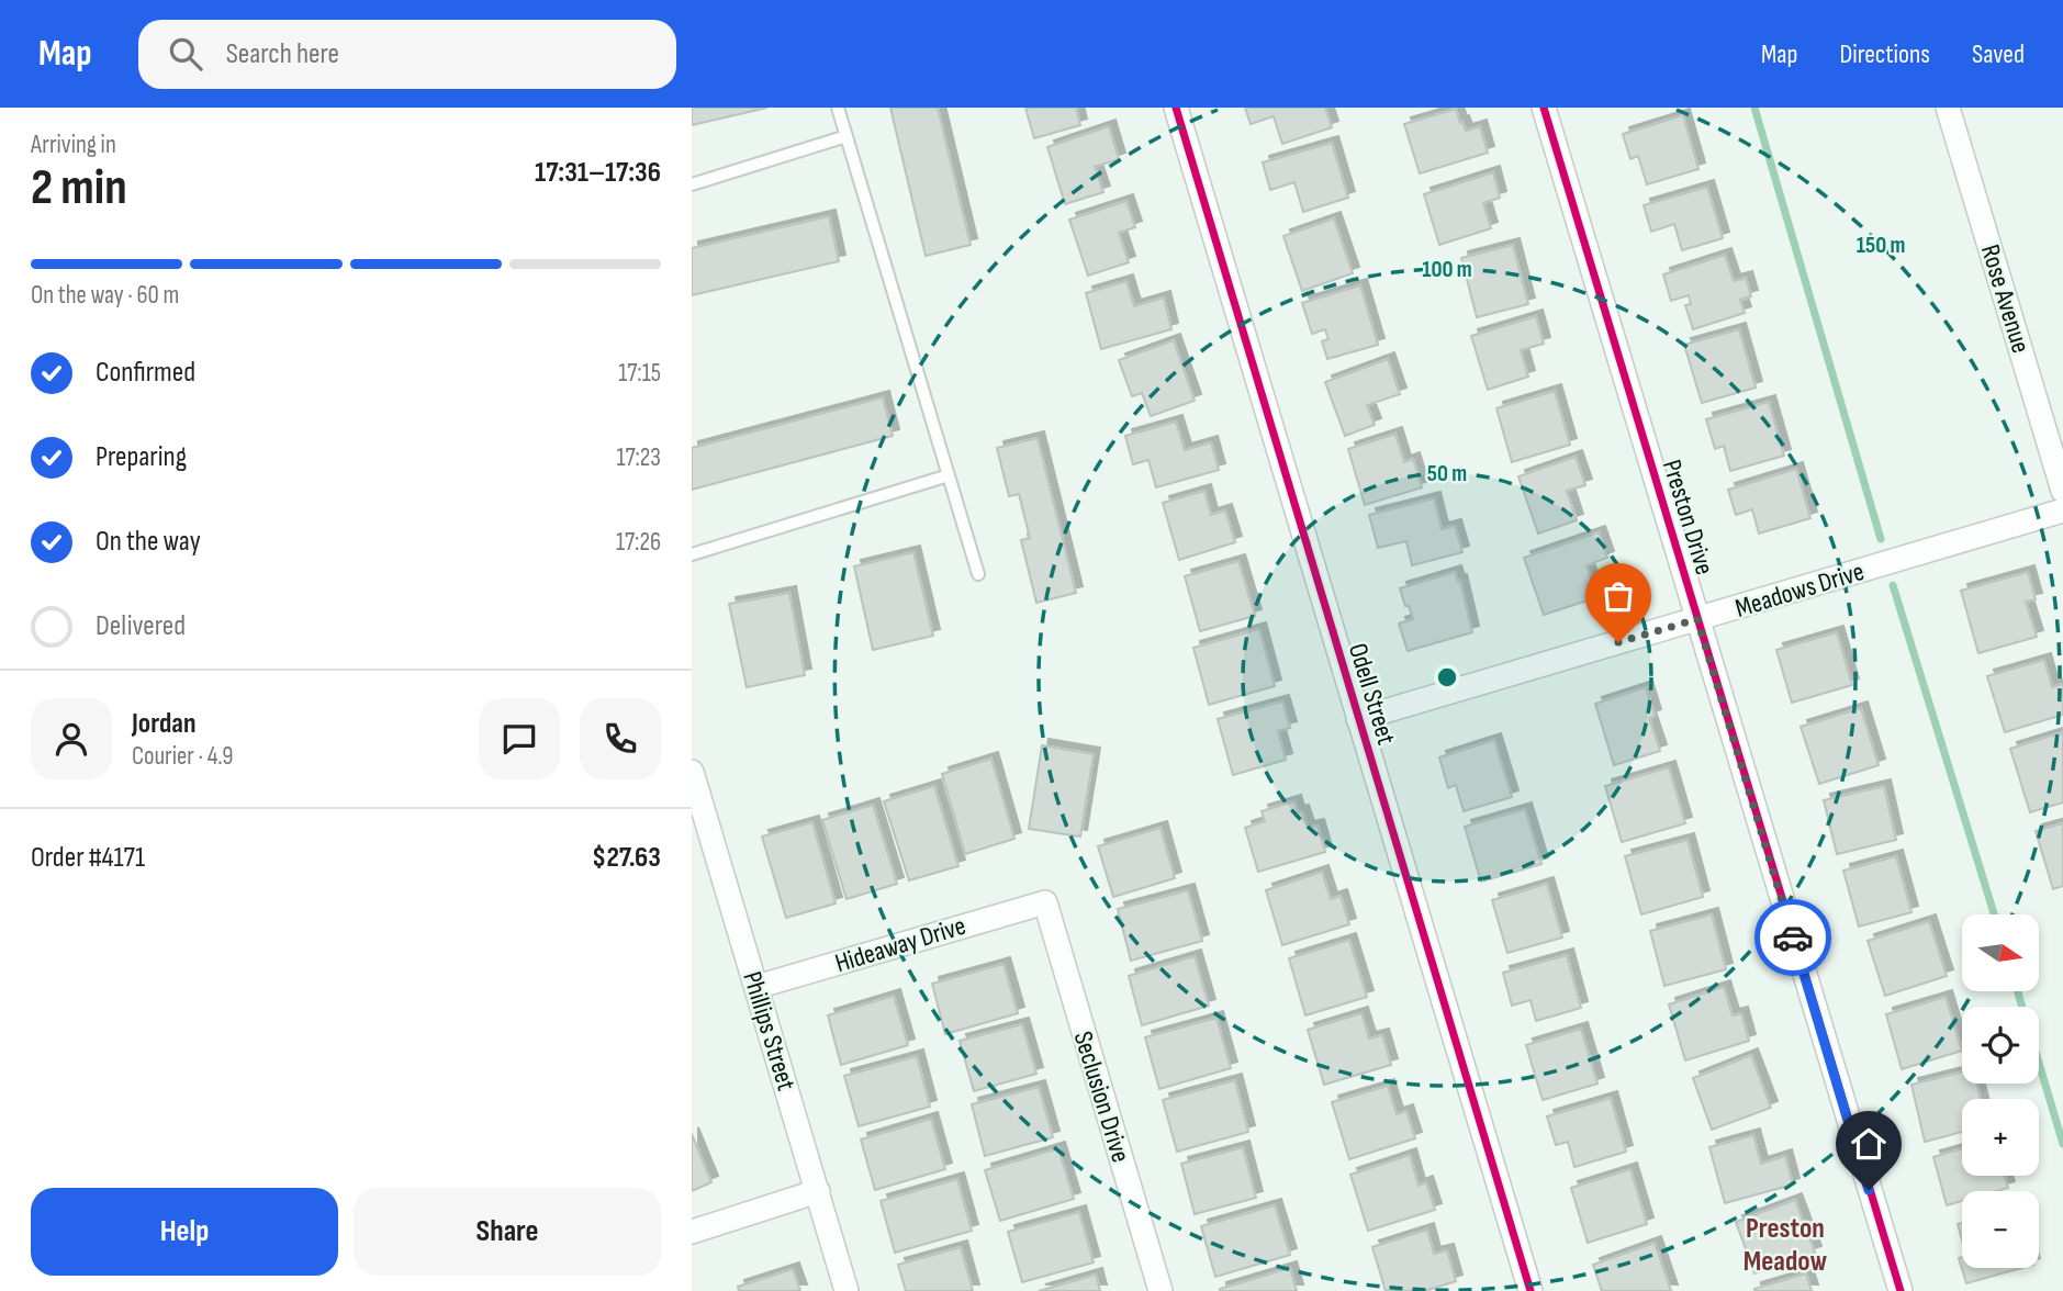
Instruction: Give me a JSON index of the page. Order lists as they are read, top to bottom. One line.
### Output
{"streets":{"street":["Rose Avenue","Preston Drive","Meadows Drive","Odell Street","Hideaway Drive","Phillips Street","Seclusion Drive"]},"crossings":[["Preston Drive","Meadows Drive"],["Meadows Drive","Odell Street"],["Hideaway Drive","Phillips Street"],["Hideaway Drive","Seclusion Drive"]],"districts":["Preston Meadow"],"north":"right","page":{"header":"Map","search":"Search here","nav":["Map","Directions","Saved"],"heading":["2 min","Arriving in","17:31–17:36"],"panel":["Jordan","Courier · 4.9","Order #4171","$27.63"],"bar":"On the way · 60 m","list":[["Confirmed","17:15"],["Preparing","17:23"],["On the way","17:26"],"Delivered"],"map_buttons":["+","−"],"buttons":["Help","Share"]},"rings":["150 m","100 m","50 m"]}
